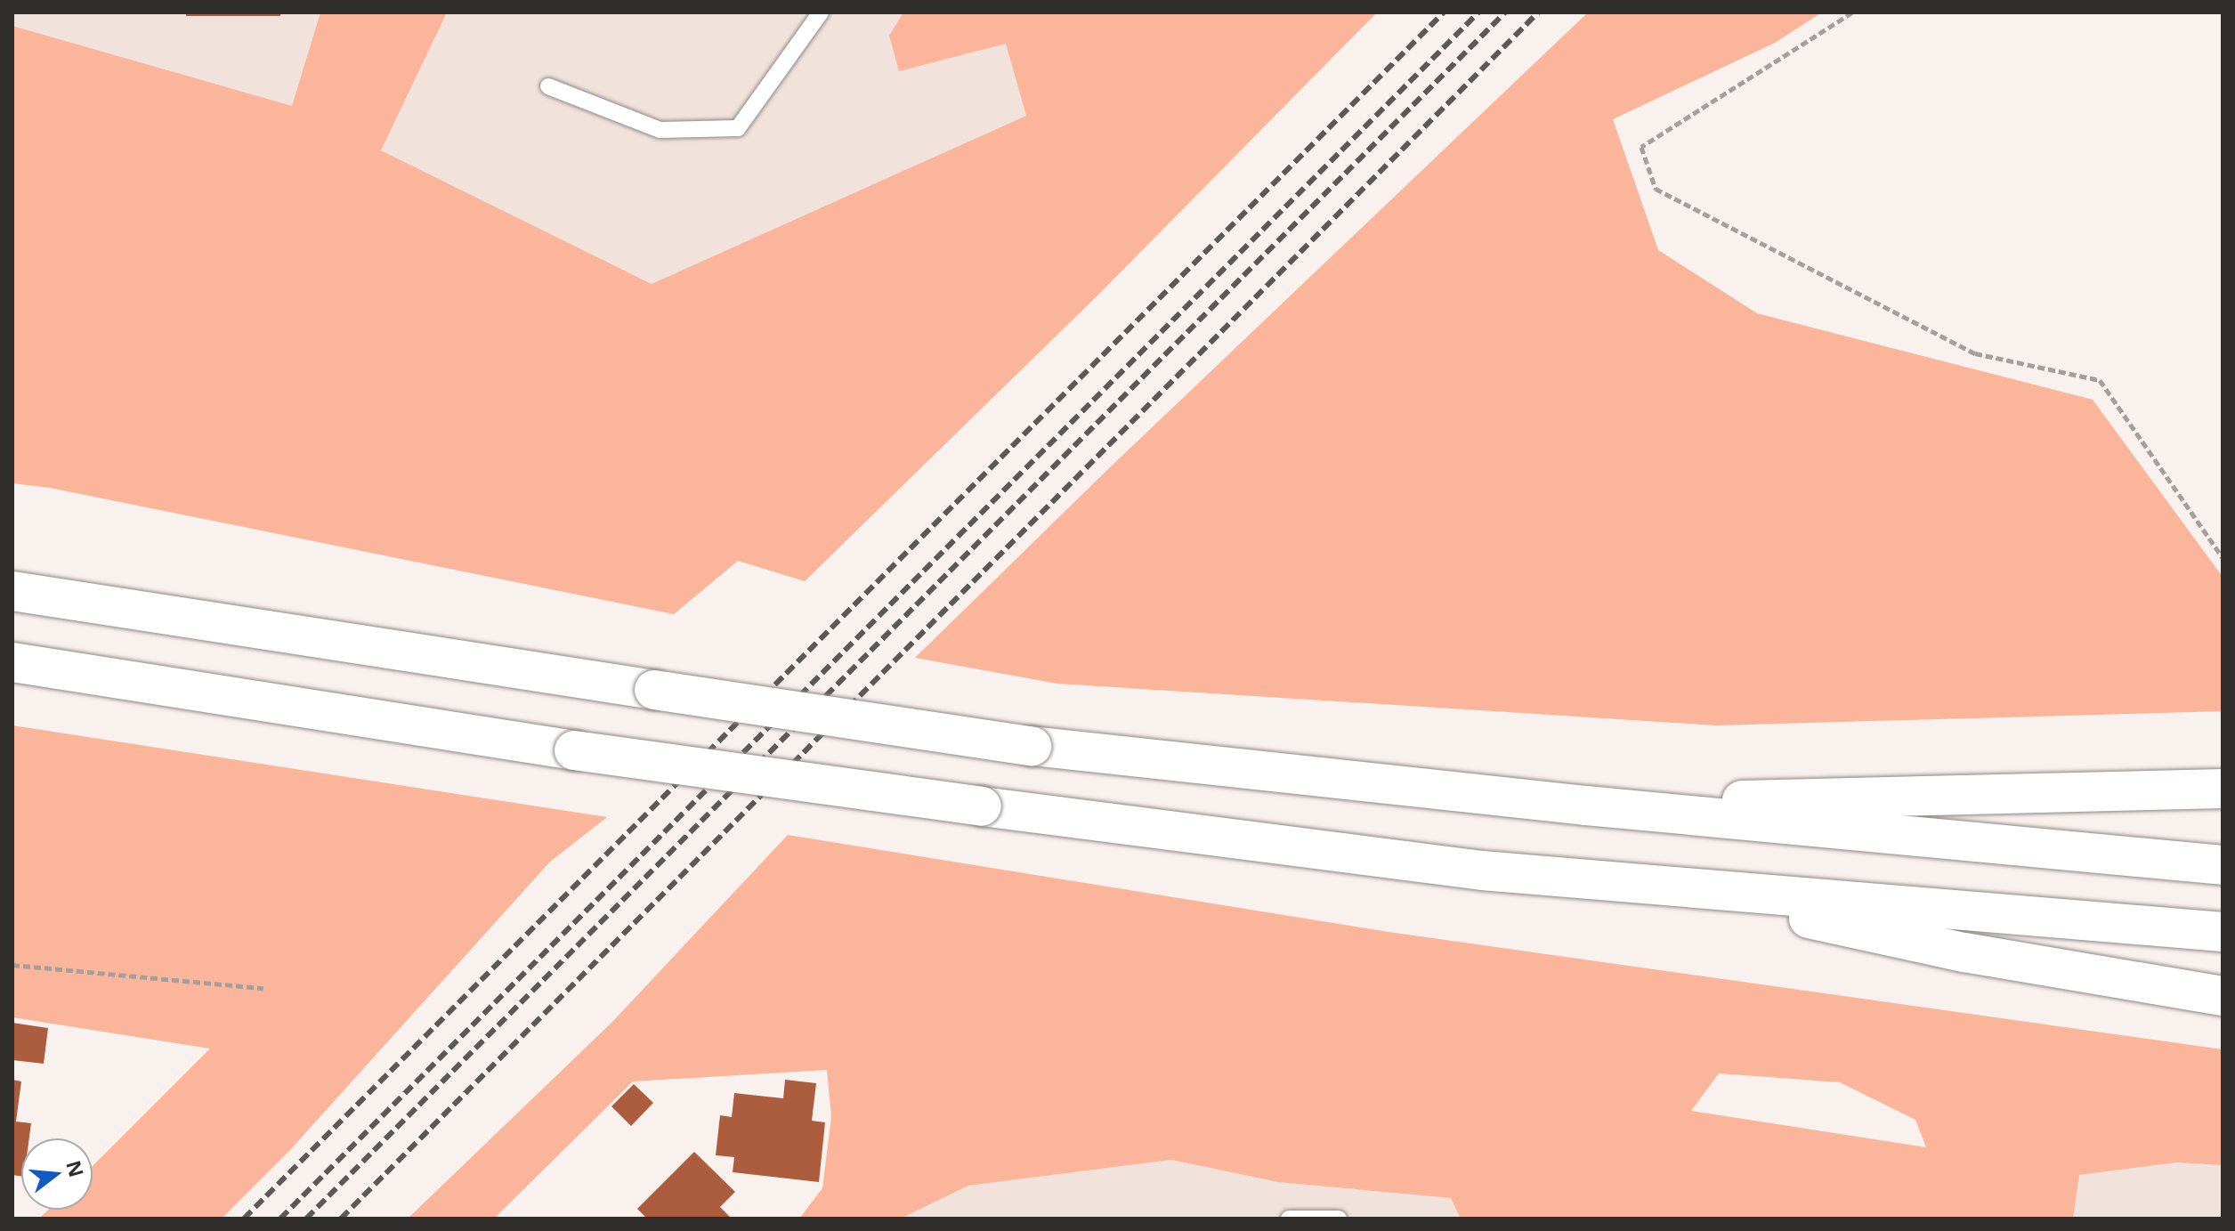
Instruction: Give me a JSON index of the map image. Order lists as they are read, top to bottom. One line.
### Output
{"north":"right"}
